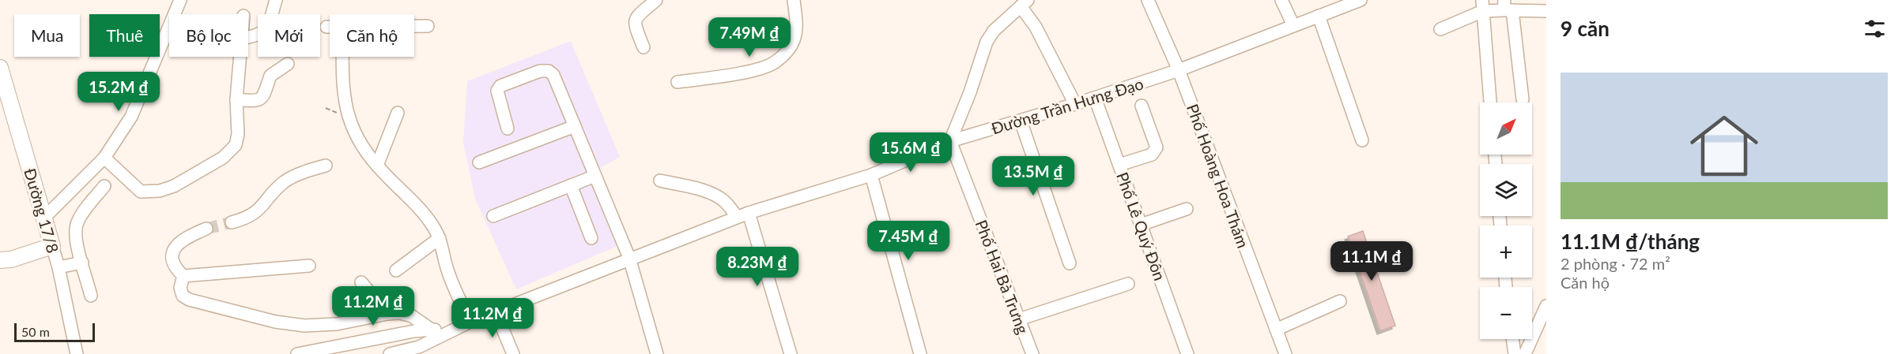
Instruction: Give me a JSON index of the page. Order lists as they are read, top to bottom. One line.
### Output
{"streets":{"main road":["Đường 17/8"],"street":["Đường Trần Hưng Đạo","Phố Hoàng Hoa Thám","Phố Lê Quý Đôn","Phố Hai Bà Trưng"]},"crossings":[["Đường Trần Hưng Đạo","Phố Hoàng Hoa Thám"],["Đường Trần Hưng Đạo","Phố Lê Quý Đôn"],["Đường Trần Hưng Đạo","Phố Hai Bà Trưng"]],"scale_bar":"50 m","north":"top right","page":{"heading":"9 căn","chip":["Mua","Thuê","Bộ lọc","Mới","Căn hộ"],"price":["7.49M ₫","15.2M ₫","15.6M ₫","13.5M ₫","7.45M ₫","11.1M ₫","8.23M ₫","11.2M ₫","11.2M ₫"],"list":[{"name":"11.1M ₫/tháng","note":"2 phòng · 72 m² · Căn hộ"}],"map_buttons":["+","−"],"scale":"50 m"}}
